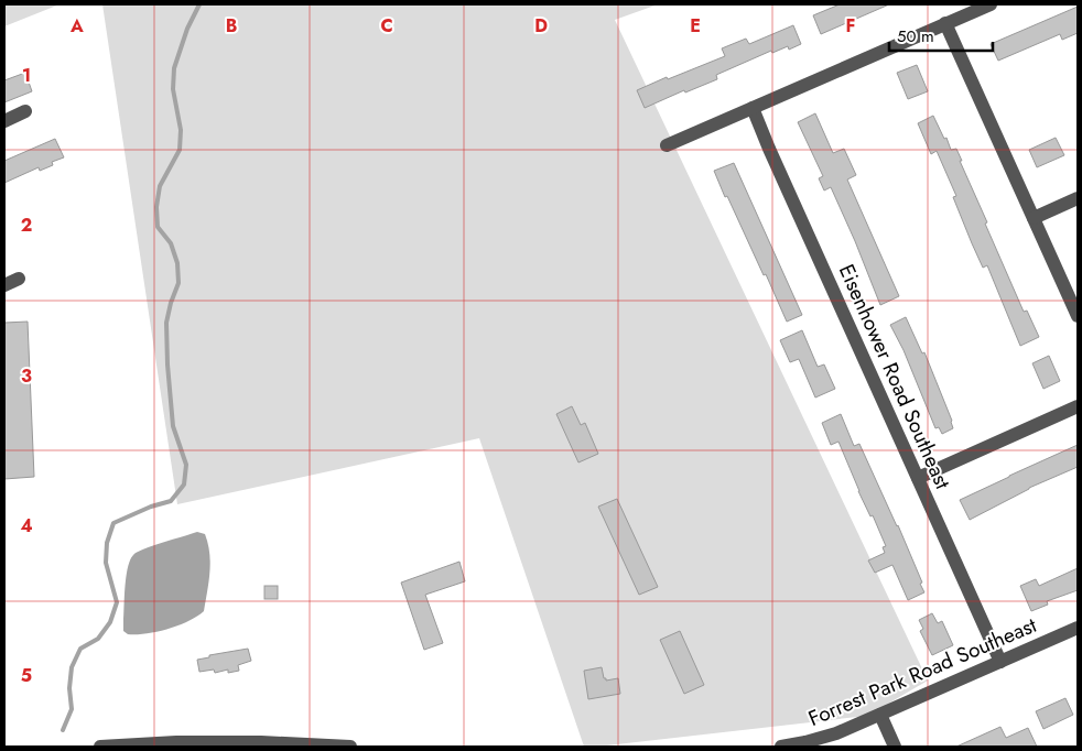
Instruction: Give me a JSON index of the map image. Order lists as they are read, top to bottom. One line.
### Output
{"streets":{"street":["Eisenhower Road Southeast","Forrest Park Road Southeast"]},"crossings":[["Eisenhower Road Southeast","Forrest Park Road Southeast"]],"scale_bar":"50 m","grid":{"columns":["A","B","C","D","E","F"],"rows":["1","2","3","4","5"]}}
